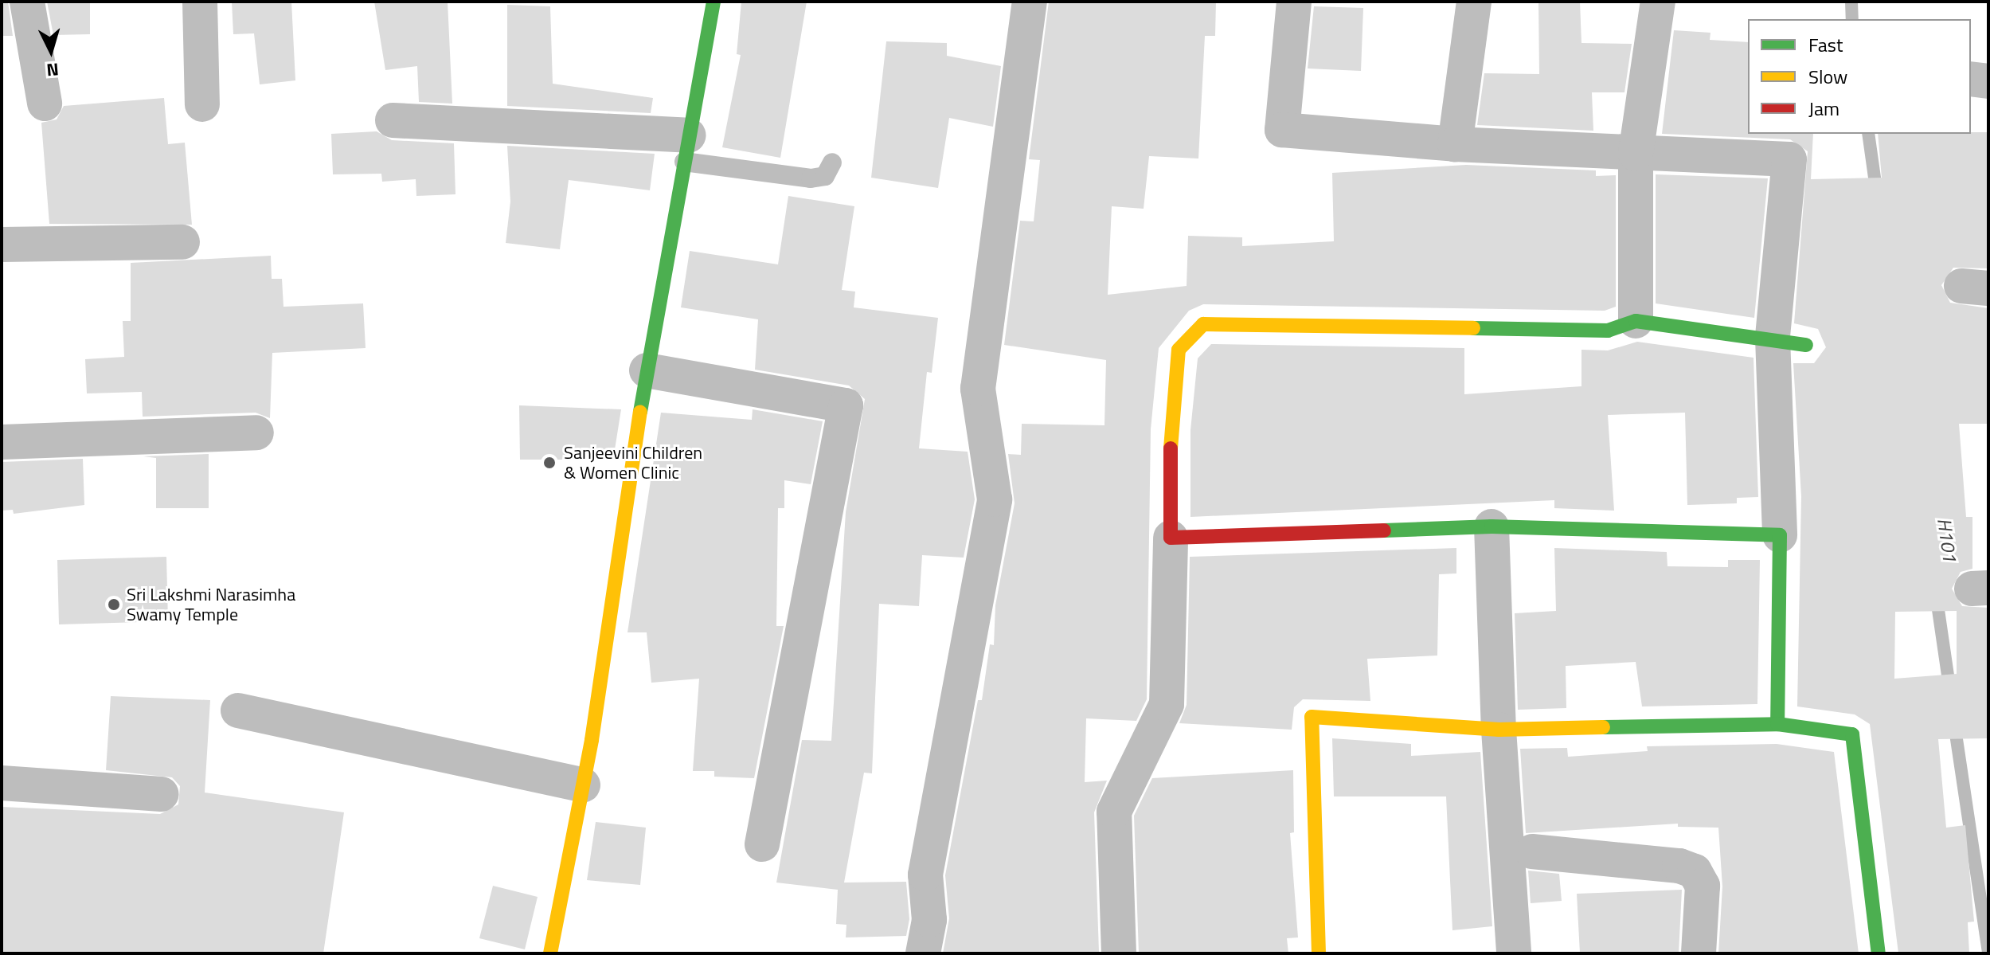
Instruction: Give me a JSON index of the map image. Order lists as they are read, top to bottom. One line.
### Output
{"water":["H101"],"places":["Sanjeevini Children & Women Clinic","Sri Lakshmi Narasimha Swamy Temple"],"legend":["Fast","Slow","Jam"],"north":"bottom"}
